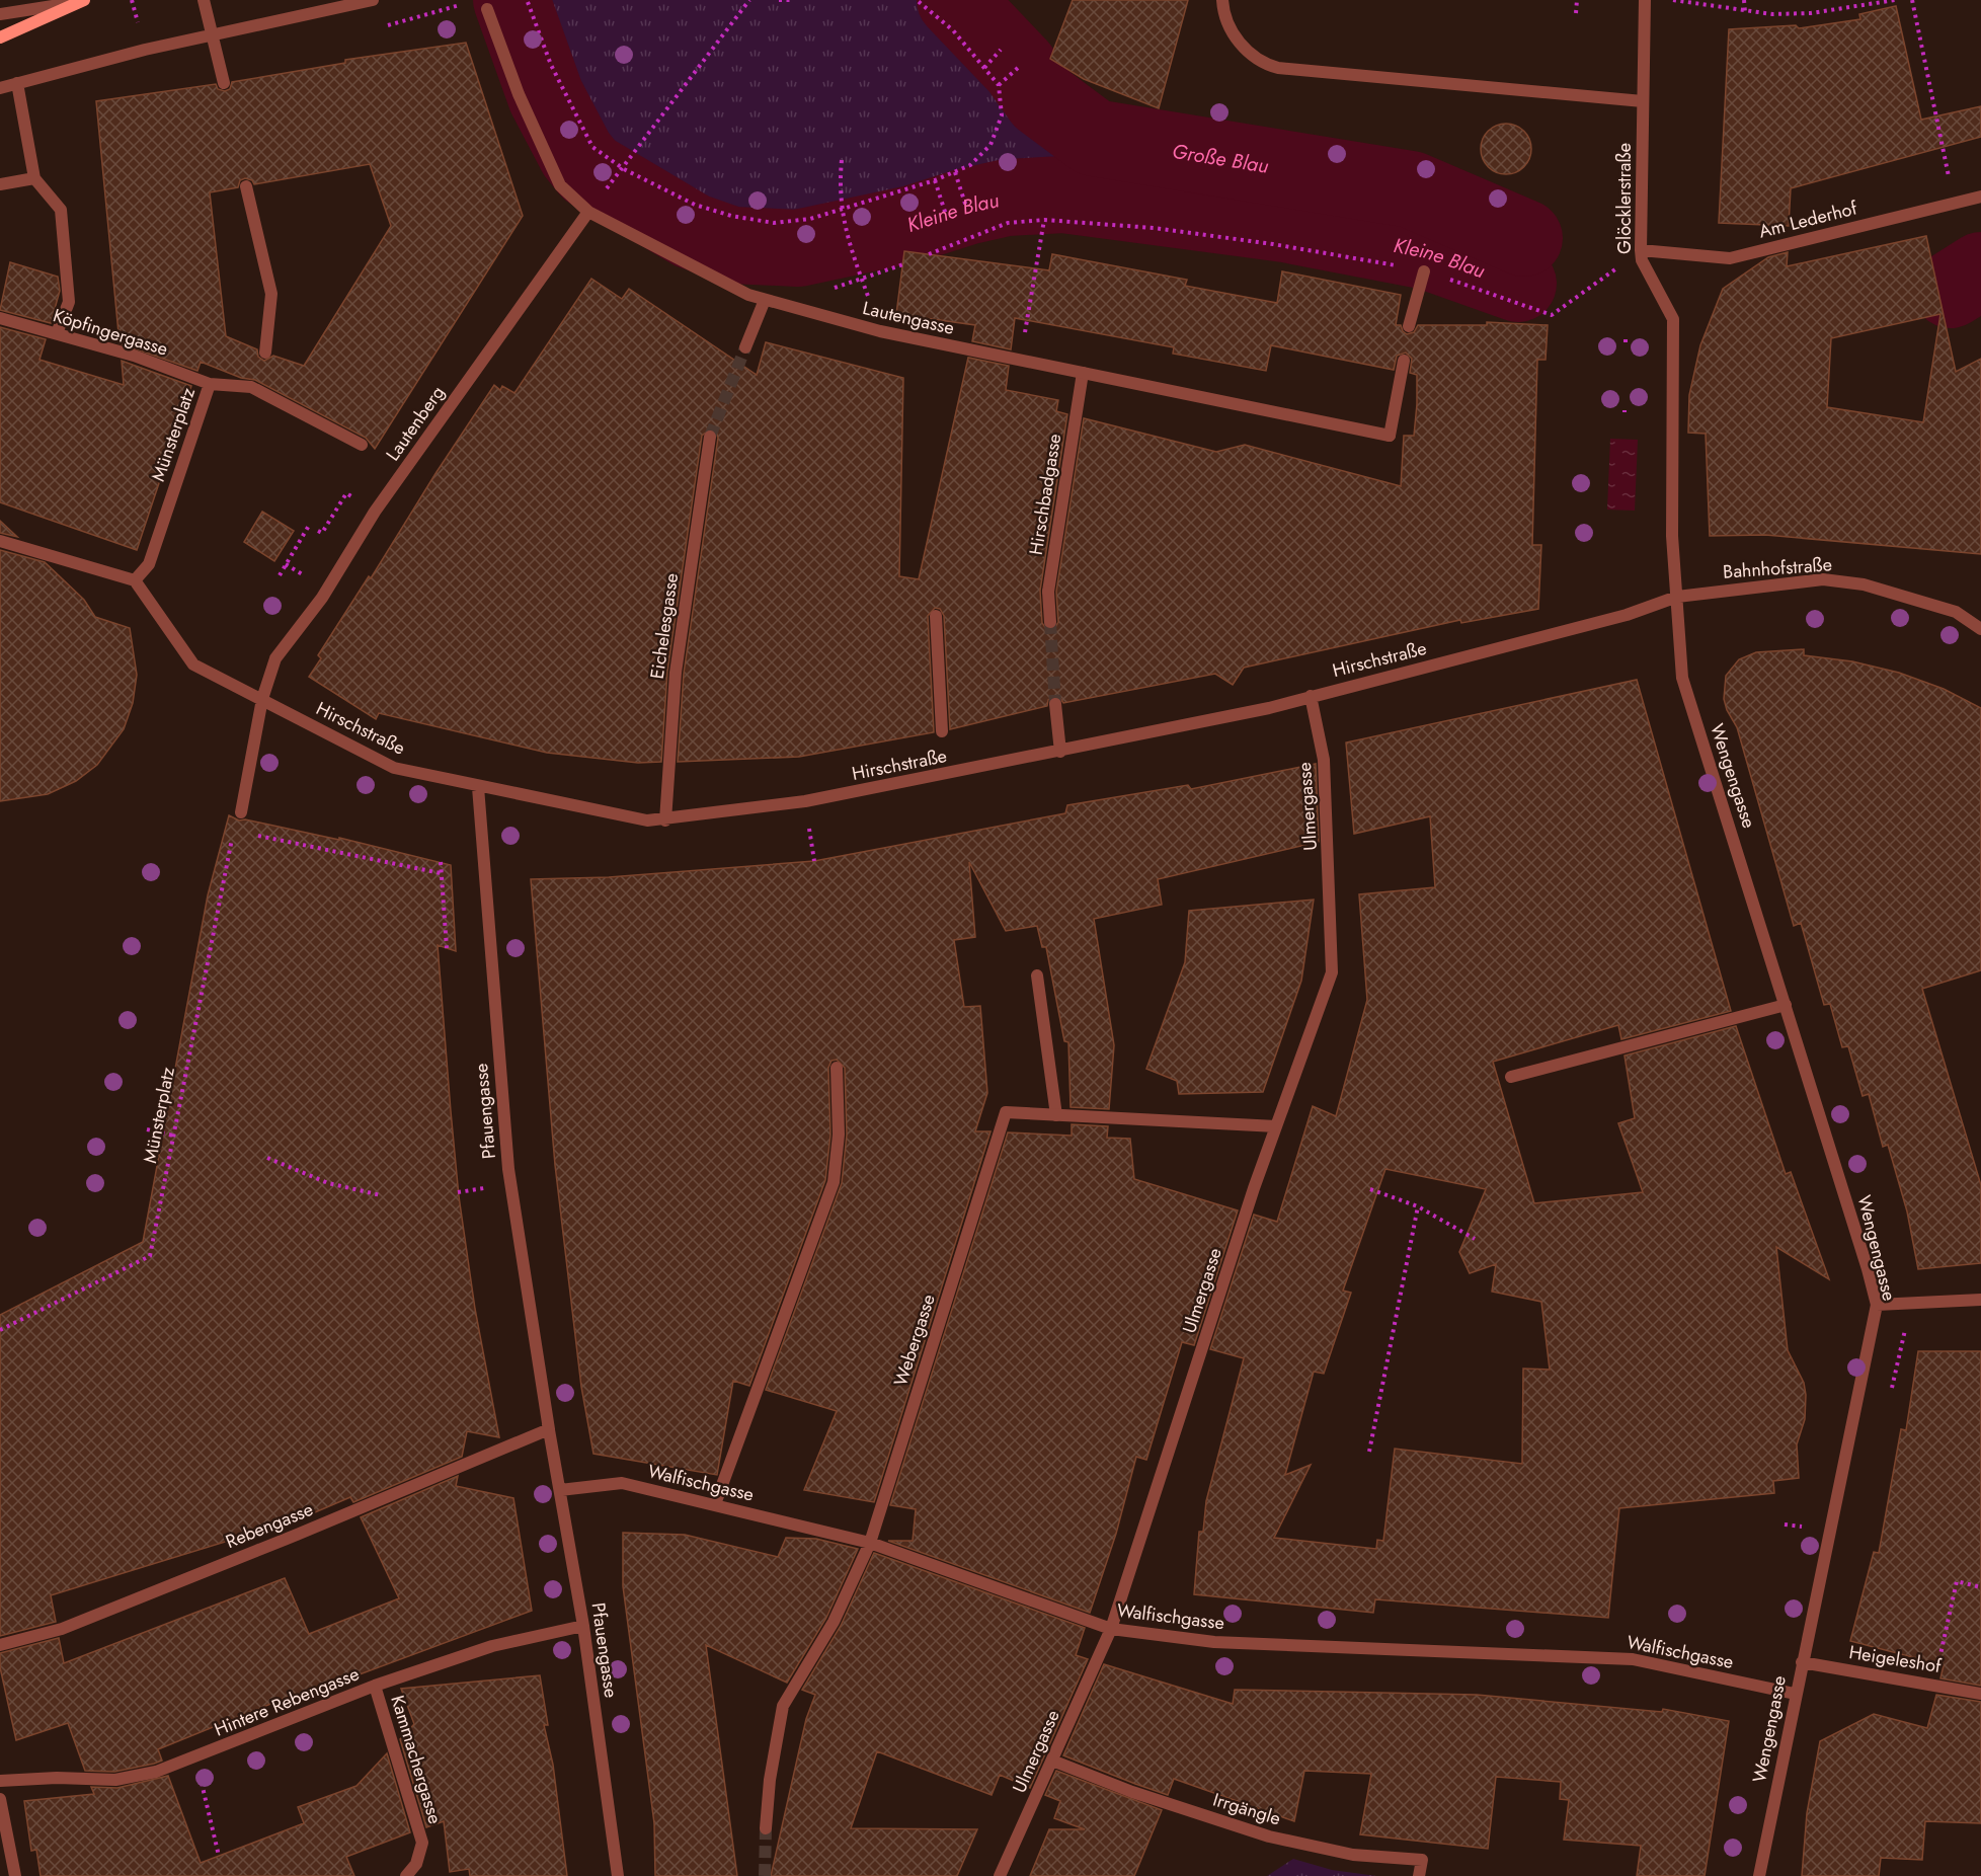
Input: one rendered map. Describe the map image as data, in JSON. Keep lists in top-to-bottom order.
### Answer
{
  "streets": {
    "street": [
      "Glöcklerstraße",
      "Am Lederhof",
      "Lautengasse",
      "Köpfingergasse",
      "Lautenberg",
      "Münsterplatz",
      "Hirschbadgasse",
      "Bahnhofstraße",
      "Eichelesgasse",
      "Hirschstraße",
      "Wengengasse",
      "Ulmergasse",
      "Pfauengasse",
      "Webergasse",
      "Walfischgasse",
      "Rebengasse",
      "Heigeleshof",
      "Hintere Rebengasse",
      "Kammachergasse",
      "Irrgängle"
    ]
  },
  "crossings": [
    ["Glöcklerstraße", "Am Lederhof"],
    ["Glöcklerstraße", "Bahnhofstraße"],
    ["Glöcklerstraße", "Wengengasse"],
    ["Lautengasse", "Lautenberg"],
    ["Lautengasse", "Hirschbadgasse"],
    ["Köpfingergasse", "Münsterplatz"],
    ["Lautenberg", "Hirschstraße"],
    ["Münsterplatz", "Hirschstraße"],
    ["Bahnhofstraße", "Hirschstraße"],
    ["Bahnhofstraße", "Wengengasse"],
    ["Eichelesgasse", "Hirschstraße"],
    ["Hirschstraße", "Ulmergasse"],
    ["Hirschstraße", "Pfauengasse"],
    ["Wengengasse", "Walfischgasse"],
    ["Wengengasse", "Heigeleshof"],
    ["Ulmergasse", "Webergasse"],
    ["Ulmergasse", "Walfischgasse"],
    ["Ulmergasse", "Irrgängle"],
    ["Pfauengasse", "Walfischgasse"],
    ["Pfauengasse", "Rebengasse"],
    ["Pfauengasse", "Hintere Rebengasse"],
    ["Webergasse", "Walfischgasse"],
    ["Hintere Rebengasse", "Kammachergasse"]
  ],
  "water": ["Große Blau", "Kleine Blau"]
}
